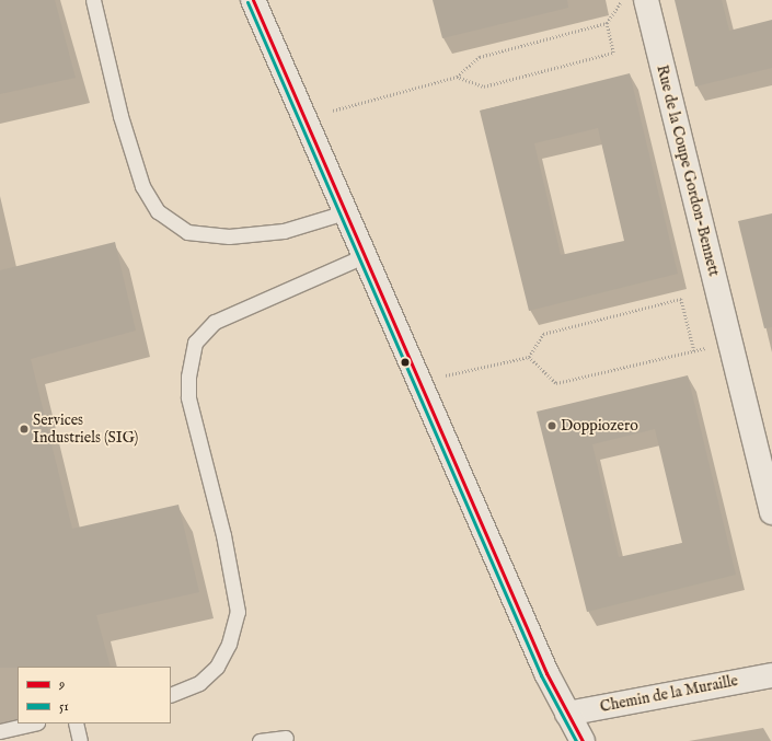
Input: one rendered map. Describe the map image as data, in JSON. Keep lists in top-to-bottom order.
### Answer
{
  "streets": {
    "street": ["Rue de la Coupe Gordon-Bennett", "Chemin de la Muraille"]
  },
  "places": ["Doppiozero", "Services Industriels (SIG)"],
  "lines": ["transit line 9", "transit line 51"],
  "legend": ["9", "51"]
}
